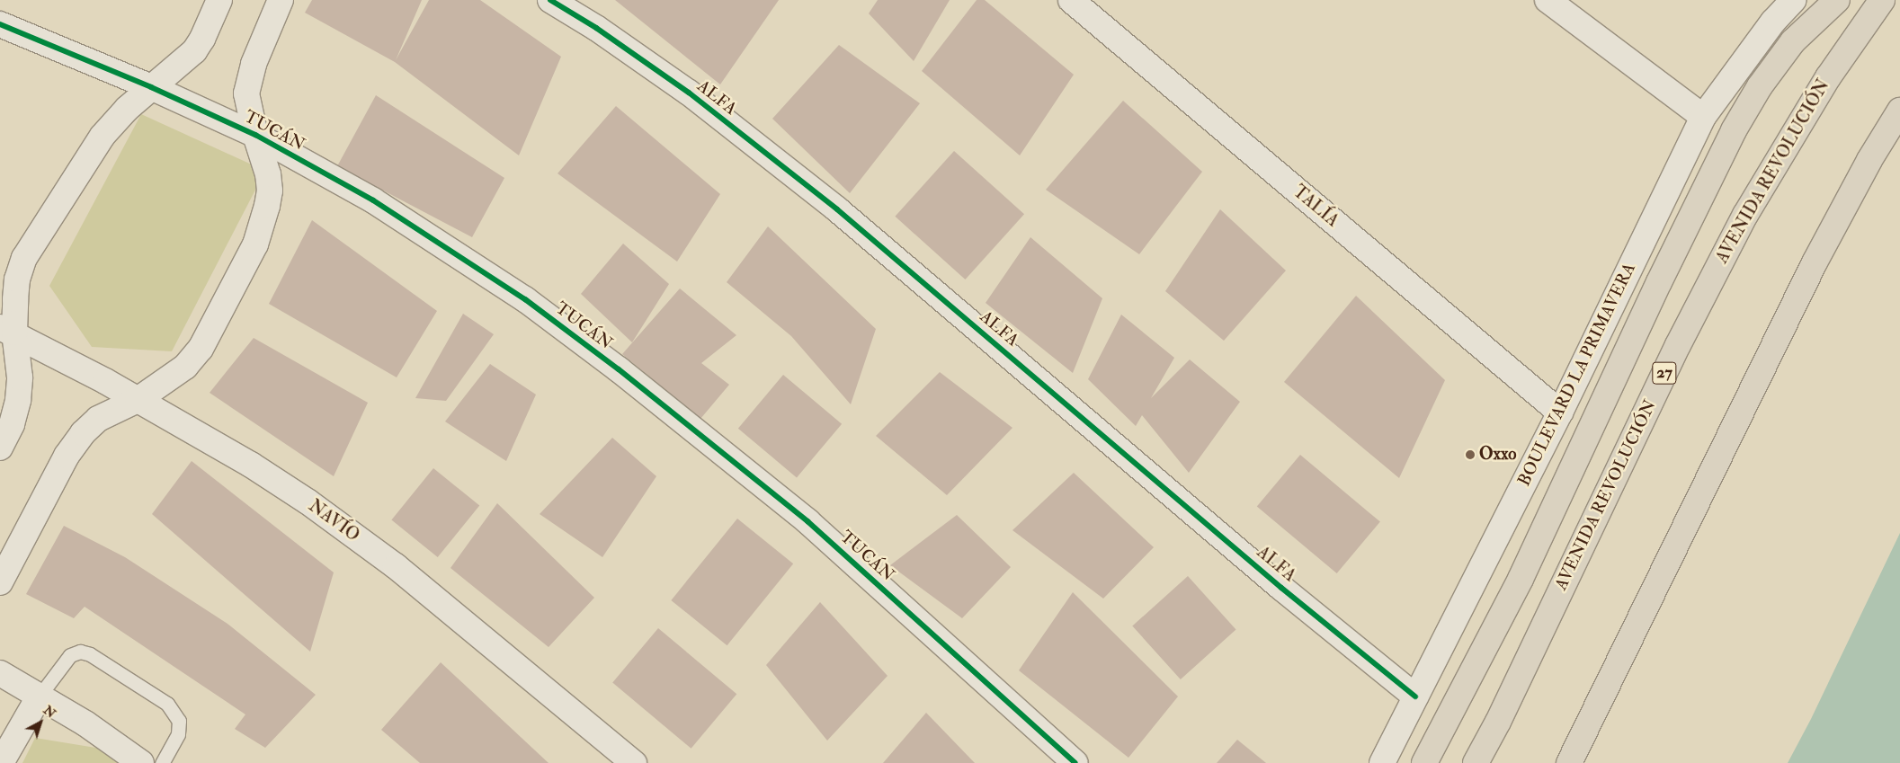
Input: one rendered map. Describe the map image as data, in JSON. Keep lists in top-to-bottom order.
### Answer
{
  "streets": {
    "main road": ["AVENIDA REVOLUCIÓN", "27"],
    "street": [
      "ALFA",
      "TUCÁN",
      "TALÍA",
      "BOULEVARD LA PRIMAVERA",
      "NAVÍO"
    ]
  },
  "crossings": [
    ["ALFA", "BOULEVARD LA PRIMAVERA"],
    ["TALÍA", "BOULEVARD LA PRIMAVERA"]
  ],
  "places": ["Oxxo"],
  "north": "top right"
}
